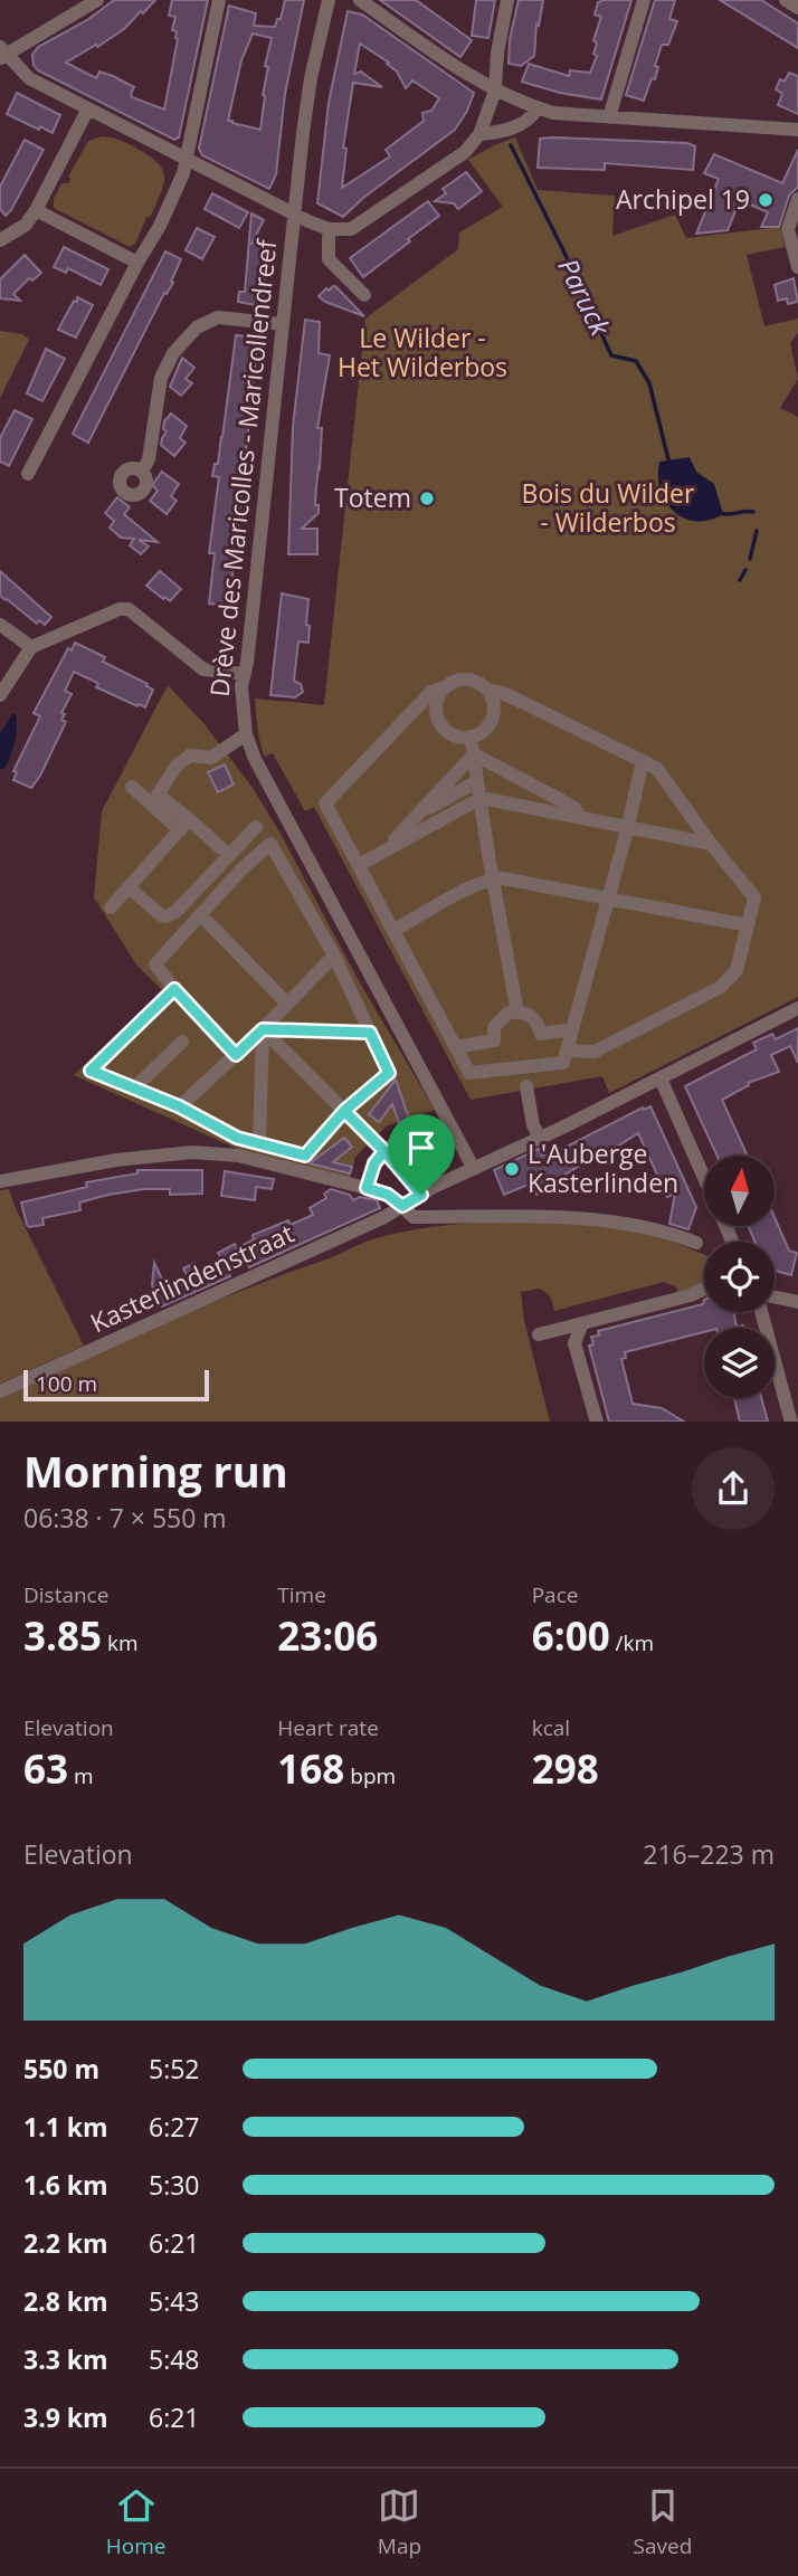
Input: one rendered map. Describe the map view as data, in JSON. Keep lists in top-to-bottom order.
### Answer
{
  "streets": {
    "street": ["Drève des Maricolles - Maricollendreef", "Kasterlindenstraat"]
  },
  "crossings": [
    ["Drève des Maricolles - Maricollendreef", "Kasterlindenstraat"]
  ],
  "water": ["Paruck"],
  "parks": ["Le Wilder - Het Wilderbos", "Bois du Wilder - Wilderbos"],
  "places": ["Archipel 19", "Totem", "L'Auberge Kasterlinden"],
  "scale_bar": "100 m",
  "north": "top",
  "page": {
    "scale": "100 m",
    "heading": ["Morning run", "06:38 · 7 × 550 m"],
    "stats": [
      ["Distance", "3.85 km"],
      ["Time", "23:06"],
      ["Pace", "6:00 /km"],
      ["Elevation", "63 m"],
      ["Heart rate", "168 bpm"],
      ["kcal", "298"]
    ],
    "chart": ["Elevation", "216–223 m"],
    "list": [
      {
        "name": "550 m",
        "note": "5:52"
      },
      {
        "name": "1.1 km",
        "note": "6:27"
      },
      {
        "name": "1.6 km",
        "note": "5:30"
      },
      {
        "name": "2.2 km",
        "note": "6:21"
      },
      {
        "name": "2.8 km",
        "note": "5:43"
      },
      {
        "name": "3.3 km",
        "note": "5:48"
      },
      {
        "name": "3.9 km",
        "note": "6:21"
      }
    ],
    "tabs": ["Home", "Map", "Saved"]
  }
}
